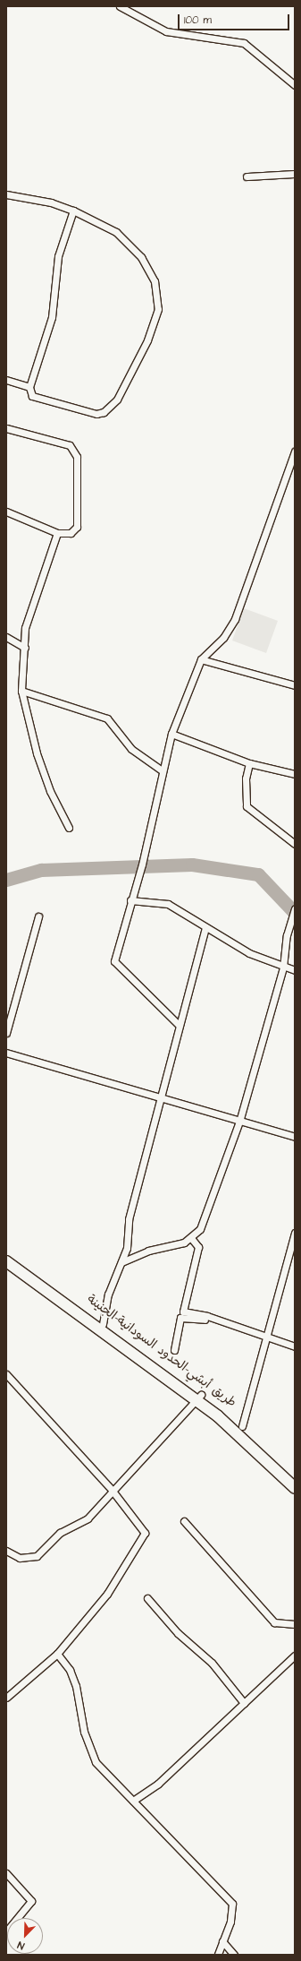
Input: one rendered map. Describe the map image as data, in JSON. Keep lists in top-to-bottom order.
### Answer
{
  "streets": {
    "highway": ["طريق أبشي-الحدود السودانية-الجنينة"]
  },
  "scale_bar": "100 m",
  "north": "bottom left"
}
